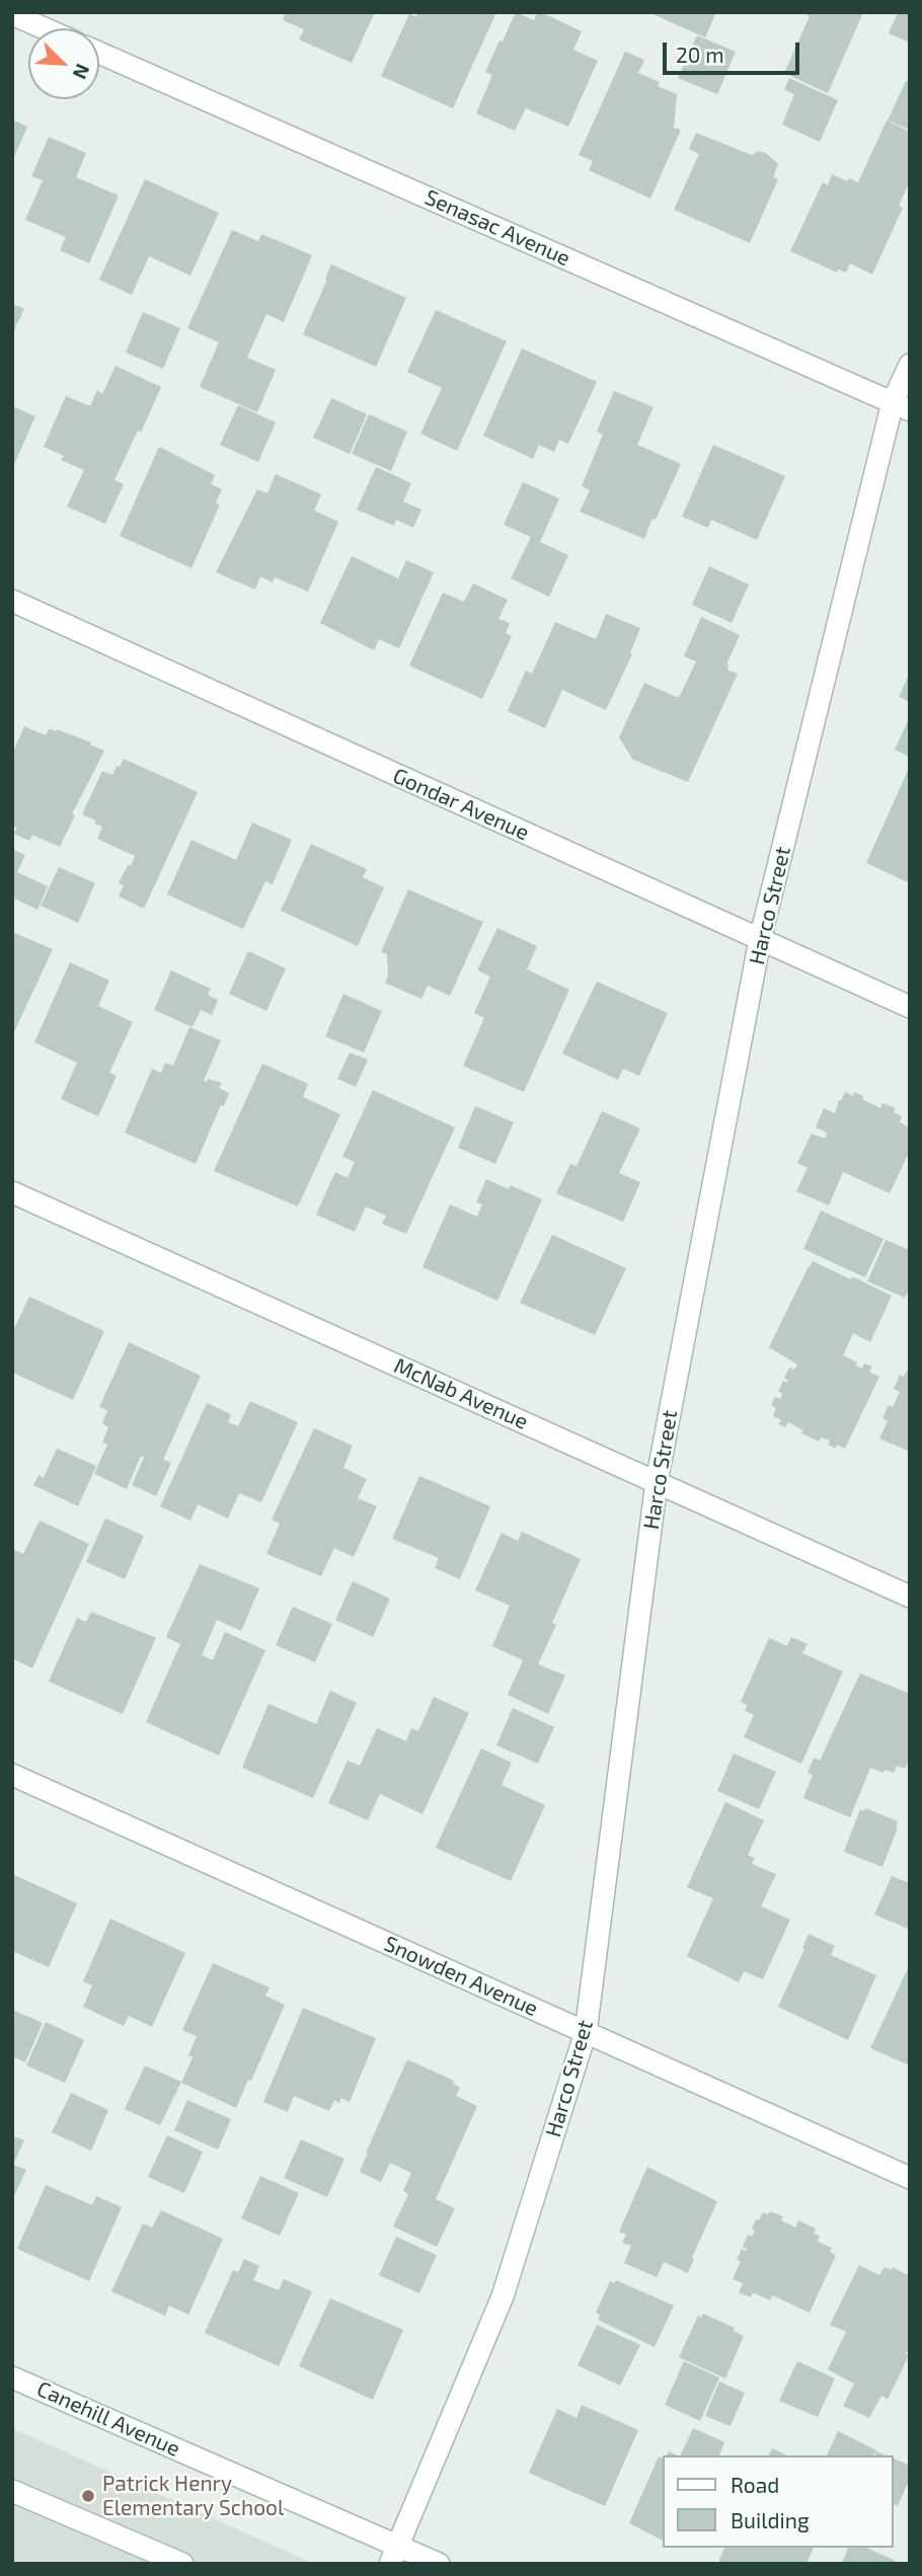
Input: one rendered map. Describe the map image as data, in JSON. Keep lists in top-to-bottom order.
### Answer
{
  "streets": {
    "street": [
      "Senasac Avenue",
      "Gondar Avenue",
      "Harco Street",
      "McNab Avenue",
      "Snowden Avenue",
      "Canehill Avenue"
    ]
  },
  "crossings": [
    ["Senasac Avenue", "Harco Street"],
    ["Gondar Avenue", "Harco Street"],
    ["Harco Street", "McNab Avenue"],
    ["Harco Street", "Snowden Avenue"],
    ["Harco Street", "Canehill Avenue"]
  ],
  "places": ["Patrick Henry Elementary School"],
  "legend": ["Road", "Building"],
  "scale_bar": "20 m",
  "north": "bottom right"
}
